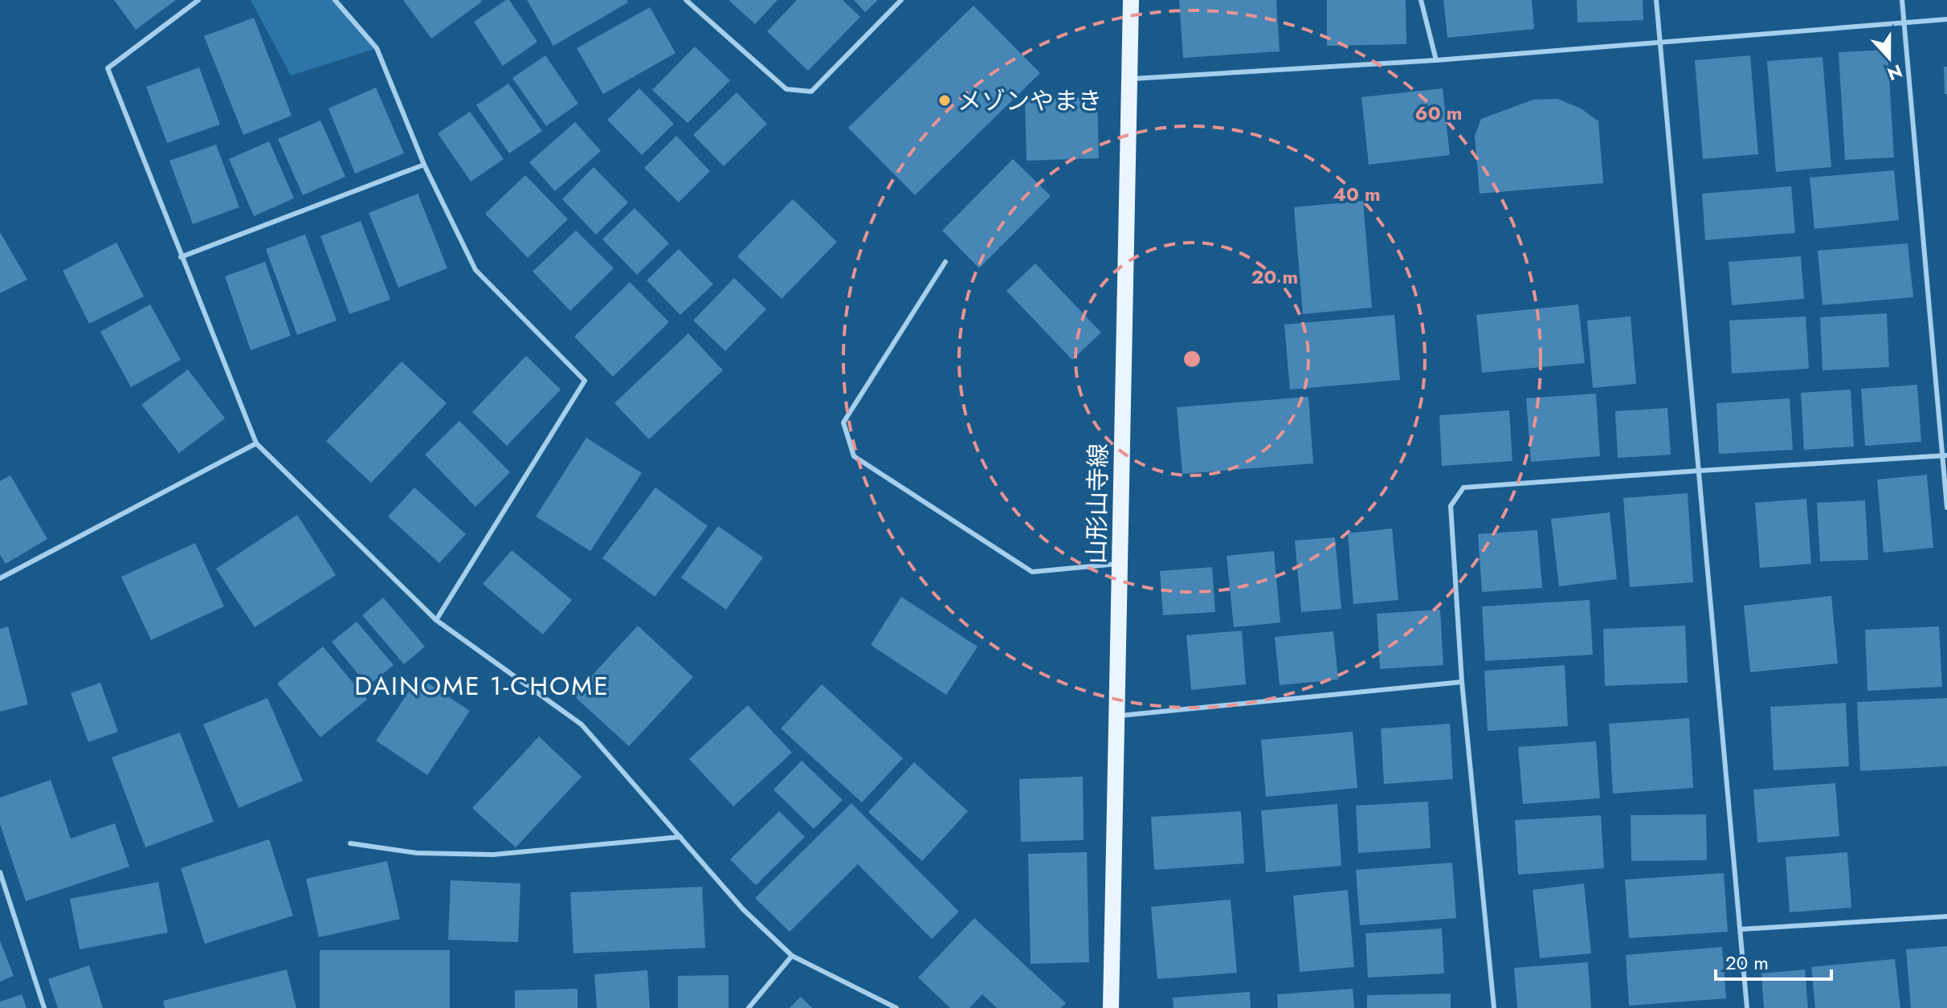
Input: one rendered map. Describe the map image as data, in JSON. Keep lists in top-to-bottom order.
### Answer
{
  "streets": {
    "main road": ["山形山寺線"]
  },
  "districts": ["DAINOME 1-CHOME"],
  "places": ["メゾンやまき"],
  "scale_bar": "20 m",
  "north": "bottom",
  "rings": ["60 m", "40 m", "20 m"]
}
